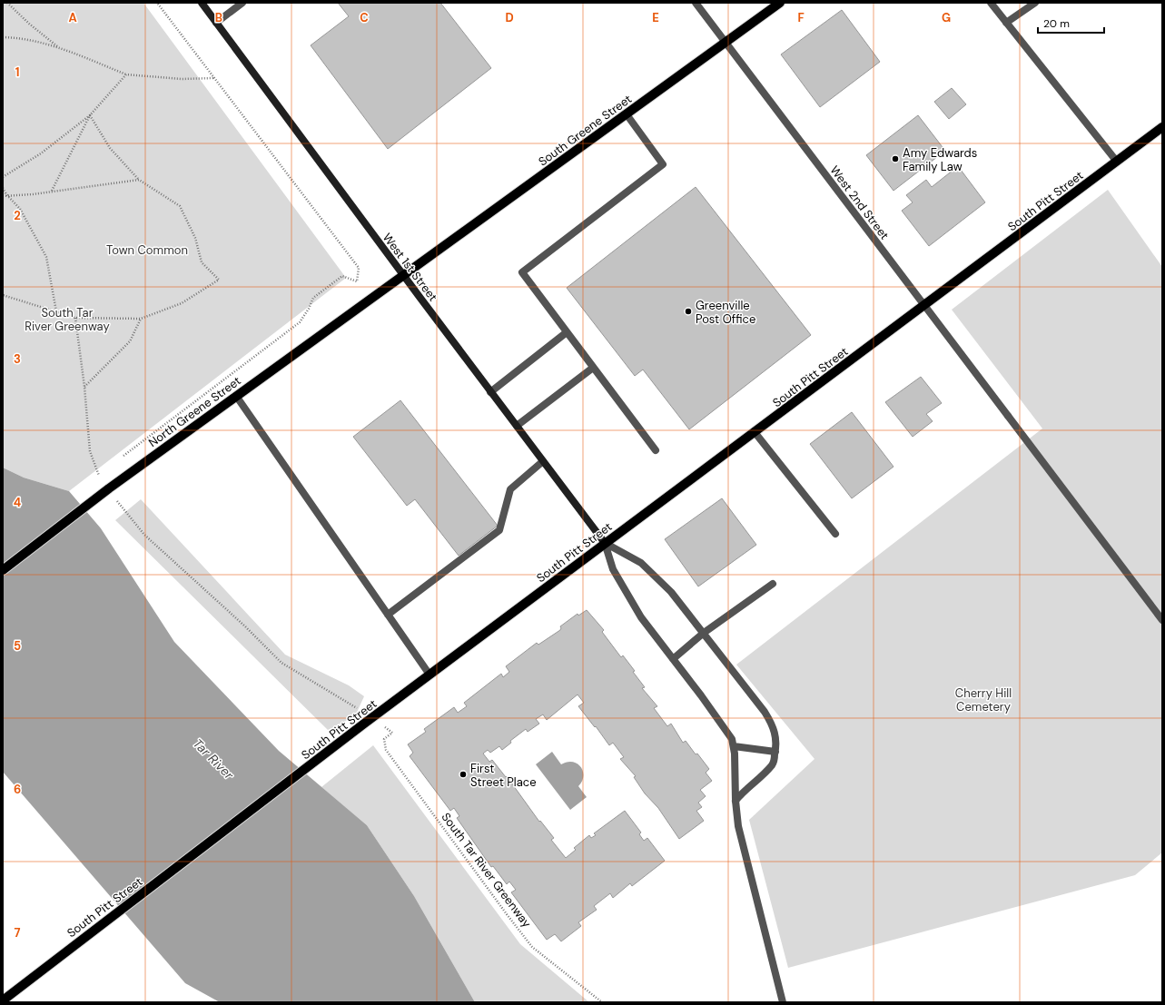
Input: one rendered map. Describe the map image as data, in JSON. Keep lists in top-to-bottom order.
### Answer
{
  "streets": {
    "main road": ["South Greene Street", "South Pitt Street", "North Greene Street"],
    "street": ["West 2nd Street", "West 1st Street"],
    "path": ["South Tar River Greenway"]
  },
  "crossings": [
    ["South Greene Street", "West 2nd Street"],
    ["South Greene Street", "West 1st Street"],
    ["South Greene Street", "North Greene Street"],
    ["South Pitt Street", "West 2nd Street"],
    ["South Pitt Street", "West 1st Street"],
    ["West 1st Street", "North Greene Street"]
  ],
  "water": ["Tar River"],
  "parks": ["Town Common", "South Tar River Greenway", "Cherry Hill Cemetery"],
  "places": ["Amy Edwards Family Law", "Greenville Post Office", "First Street Place"],
  "scale_bar": "20 m",
  "grid": {
    "columns": [
      "A",
      "B",
      "C",
      "D",
      "E",
      "F",
      "G"
    ],
    "rows": [
      "1",
      "2",
      "3",
      "4",
      "5",
      "6",
      "7"
    ]
  }
}
